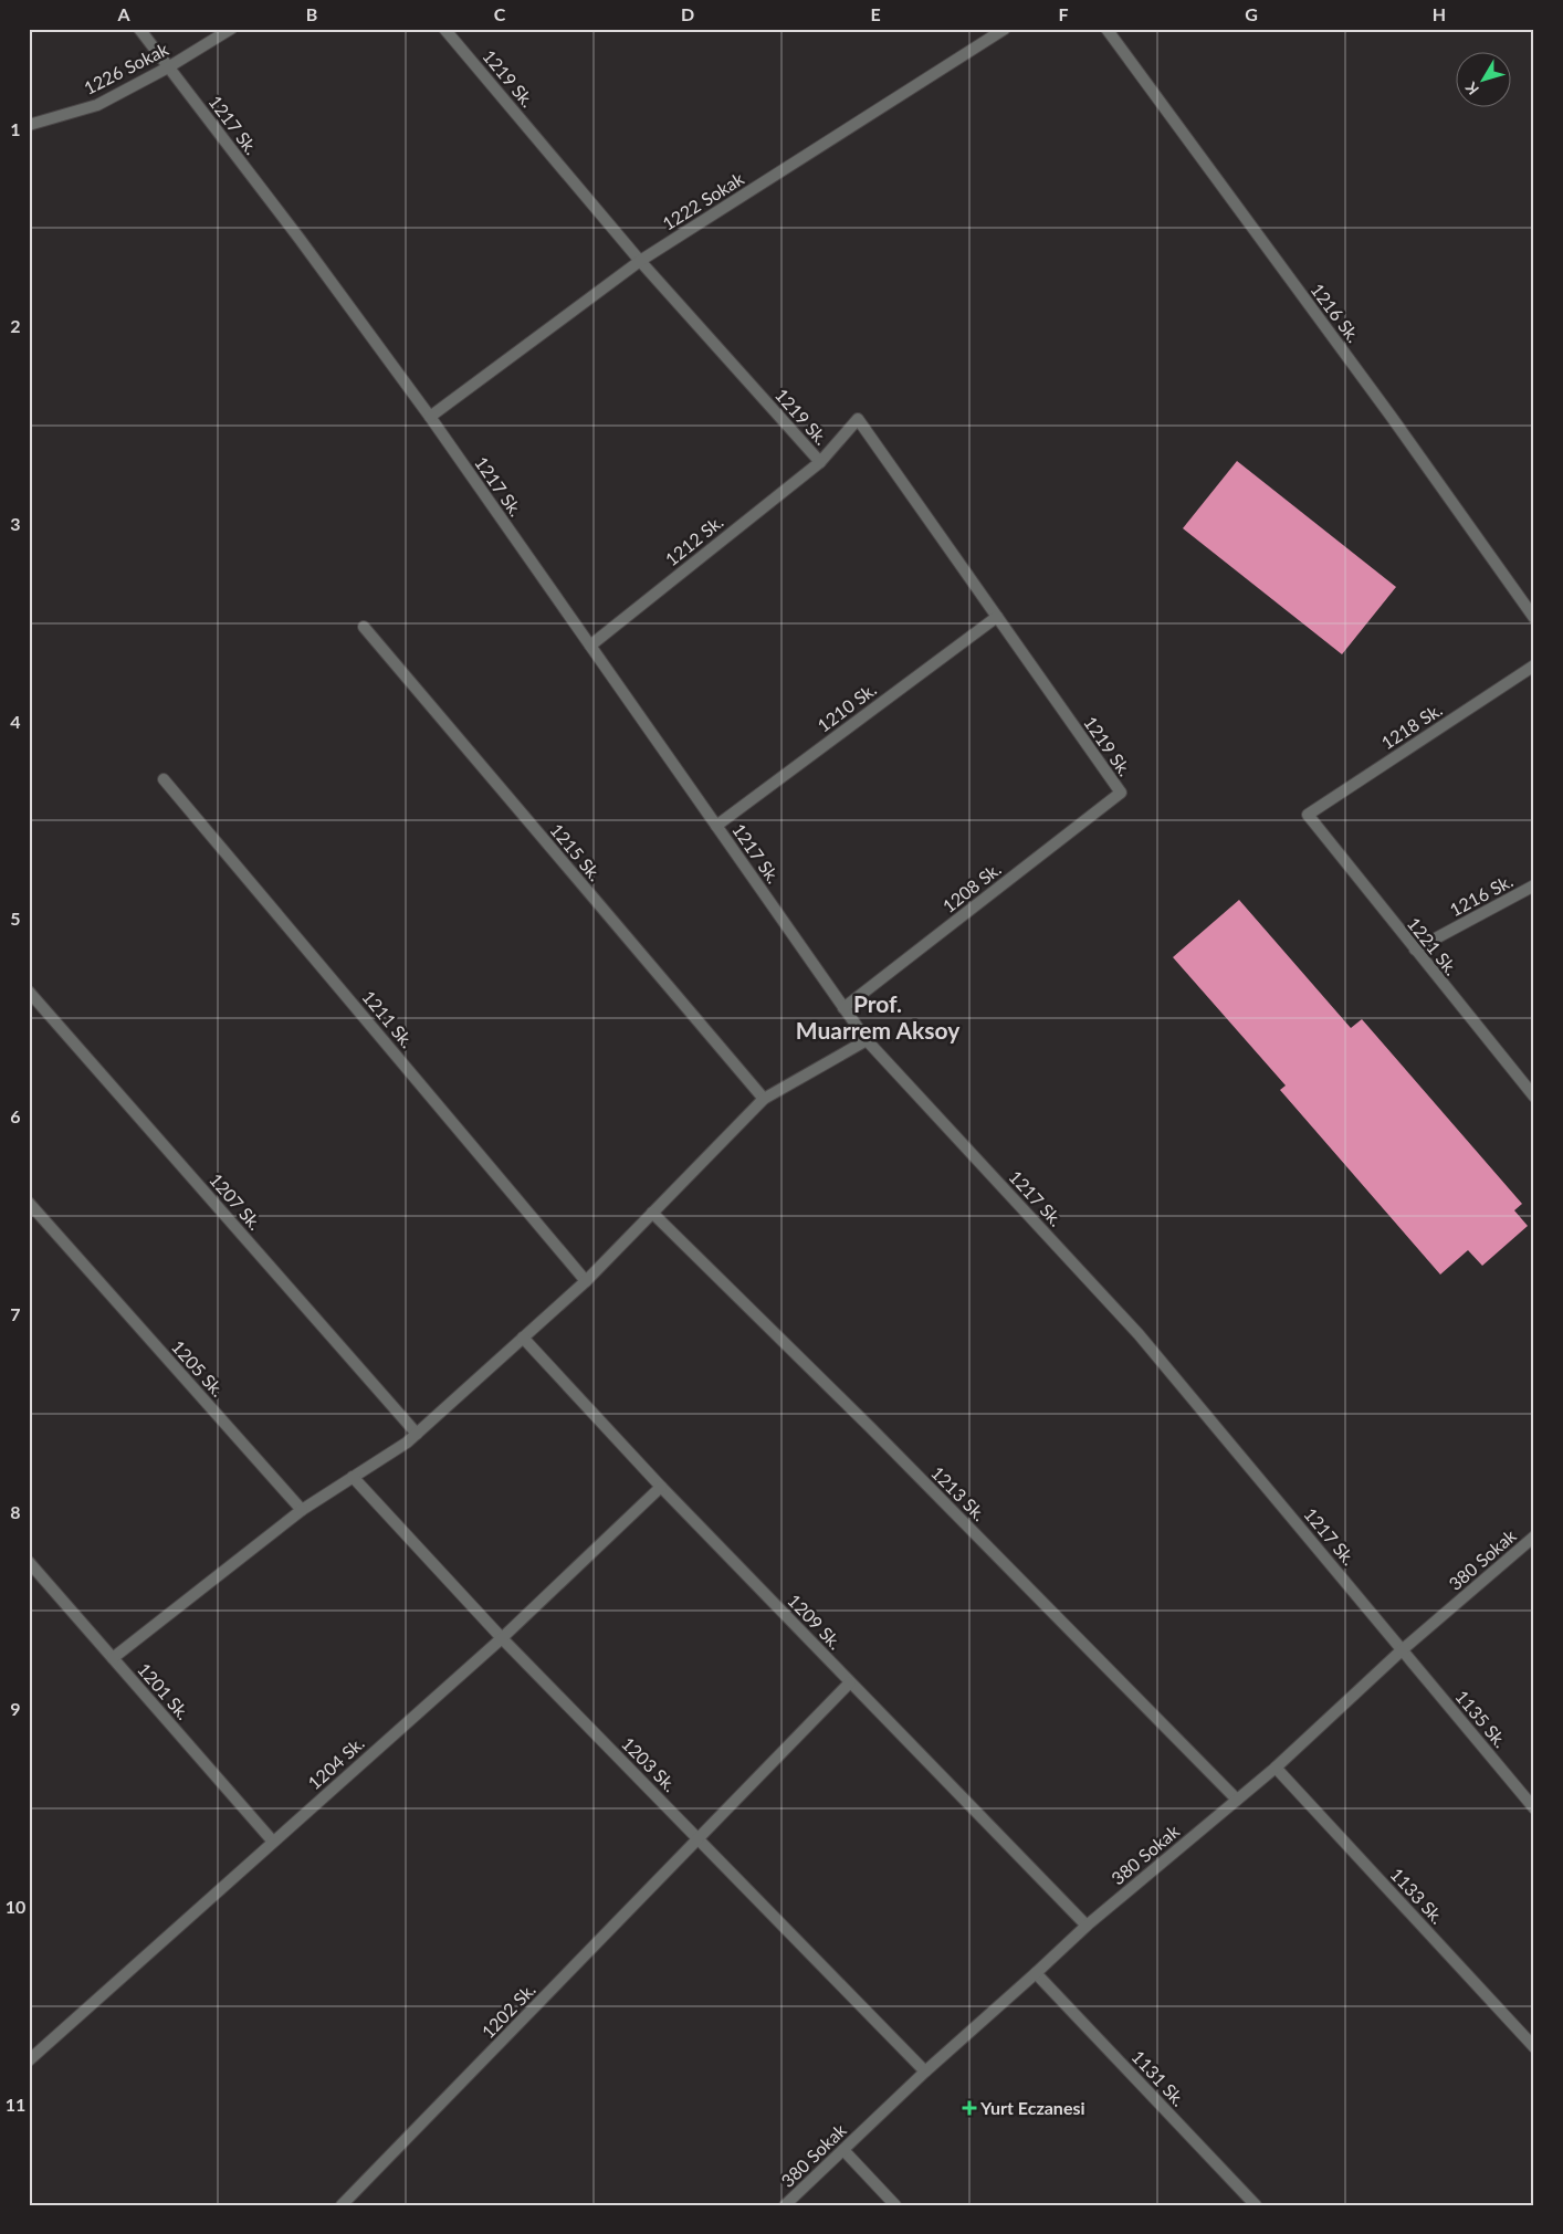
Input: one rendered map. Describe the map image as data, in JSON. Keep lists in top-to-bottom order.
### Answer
{
  "streets": {
    "street": [
      "1226 Sokak",
      "1219 Sk.",
      "1217 Sk.",
      "1222 Sokak",
      "1216 Sk.",
      "1212 Sk.",
      "1210 Sk.",
      "1218 Sk.",
      "1215 Sk.",
      "1208 Sk.",
      "1221 Sk.",
      "1211 Sk.",
      "1207 Sk.",
      "1205 Sk.",
      "1213 Sk.",
      "380 Sokak",
      "1209 Sk.",
      "1201 Sk.",
      "1135 Sk.",
      "1204 Sk.",
      "1203 Sk.",
      "1133 Sk.",
      "1202 Sk.",
      "1131 Sk."
    ]
  },
  "crossings": [
    ["1226 Sokak", "1217 Sk."],
    ["1219 Sk.", "1222 Sokak"],
    ["1219 Sk.", "1212 Sk."],
    ["1219 Sk.", "1210 Sk."],
    ["1219 Sk.", "1208 Sk."],
    ["1217 Sk.", "1222 Sokak"],
    ["1217 Sk.", "1212 Sk."],
    ["1217 Sk.", "1210 Sk."],
    ["1217 Sk.", "1208 Sk."],
    ["1217 Sk.", "380 Sokak"],
    ["1217 Sk.", "1135 Sk."],
    ["1216 Sk.", "1221 Sk."],
    ["1218 Sk.", "1221 Sk."],
    ["1213 Sk.", "380 Sokak"],
    ["380 Sokak", "1209 Sk."],
    ["380 Sokak", "1135 Sk."],
    ["380 Sokak", "1203 Sk."],
    ["380 Sokak", "1133 Sk."],
    ["380 Sokak", "1131 Sk."],
    ["1209 Sk.", "1204 Sk."],
    ["1209 Sk.", "1202 Sk."],
    ["1201 Sk.", "1204 Sk."],
    ["1204 Sk.", "1203 Sk."],
    ["1203 Sk.", "1202 Sk."]
  ],
  "districts": ["Prof. Muarrem Aksoy"],
  "places": {
    "health": ["Yurt Eczanesi"]
  },
  "north": "bottom left",
  "grid": {
    "columns": [
      "A",
      "B",
      "C",
      "D",
      "E",
      "F",
      "G",
      "H"
    ],
    "rows": [
      "1",
      "2",
      "3",
      "4",
      "5",
      "6",
      "7",
      "8",
      "9",
      "10",
      "11"
    ]
  }
}
